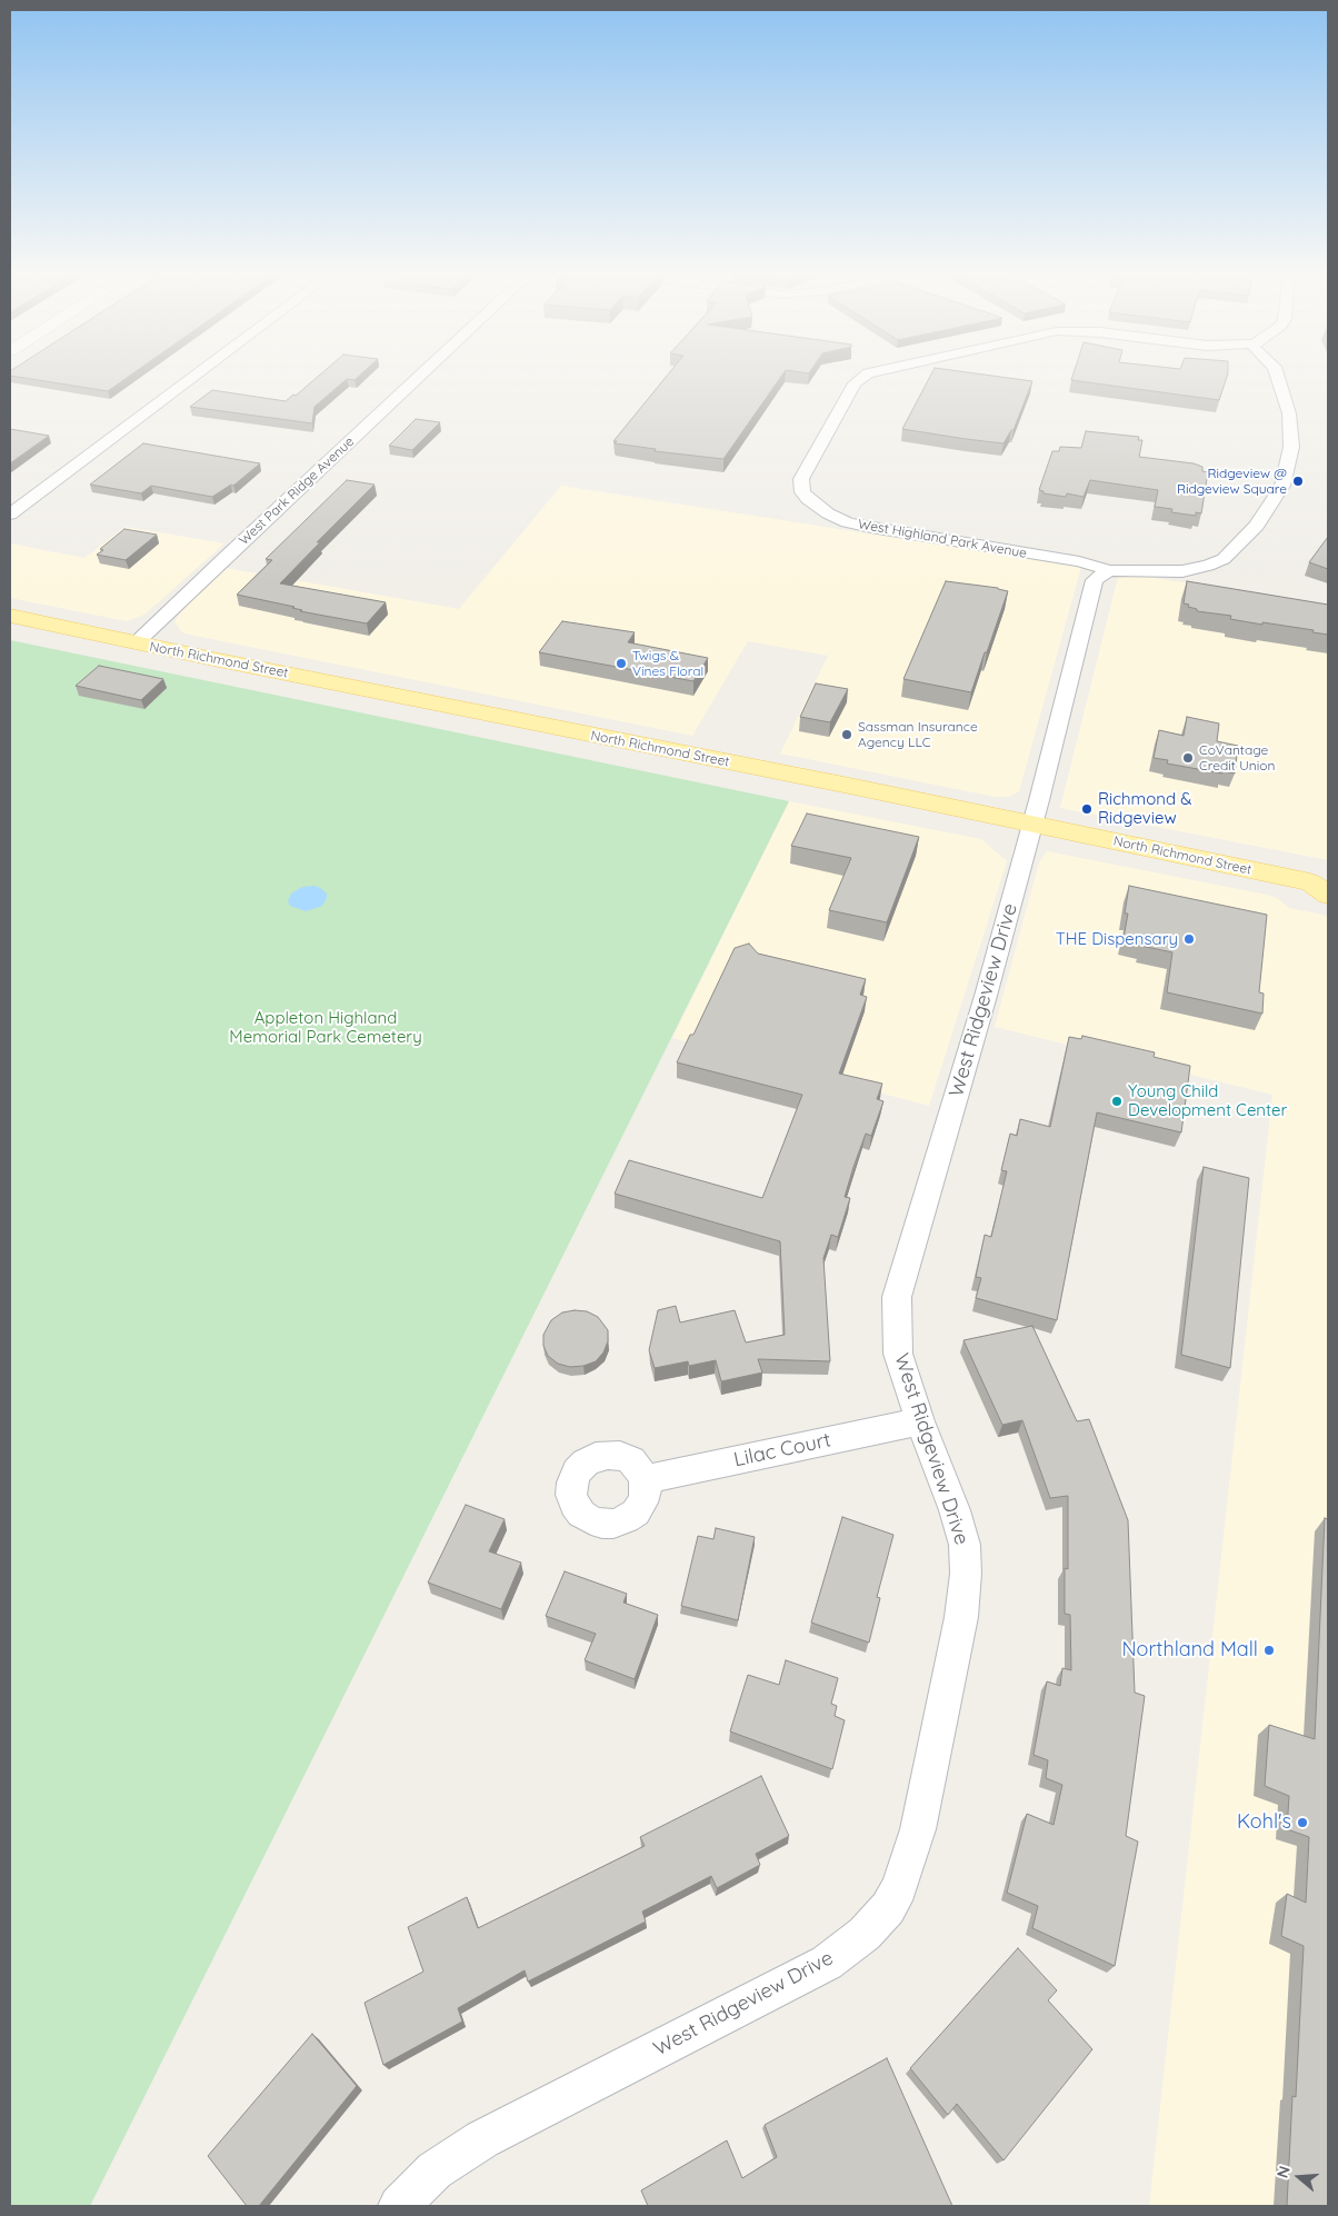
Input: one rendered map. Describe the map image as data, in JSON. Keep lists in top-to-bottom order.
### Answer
{
  "streets": {
    "main road": ["North Richmond Street"],
    "street": [
      "West Park Ridge Avenue",
      "West Highland Park Avenue",
      "West Ridgeview Drive",
      "Lilac Court"
    ]
  },
  "crossings": [
    ["West Park Ridge Avenue", "North Richmond Street"],
    ["West Highland Park Avenue", "West Ridgeview Drive"],
    ["North Richmond Street", "West Ridgeview Drive"],
    ["West Ridgeview Drive", "Lilac Court"]
  ],
  "parks": ["Appleton Highland Memorial Park Cemetery"],
  "places": [
    "Ridgeview @ Ridgeview Square",
    "Twigs & Vines Floral",
    "Sassman Insurance Agency LLC",
    "CoVantage Credit Union",
    "Richmond & Ridgeview",
    "THE Dispensary",
    "Young Child Development Center",
    "Northland Mall",
    "Kohl's"
  ],
  "north": "left"
}
